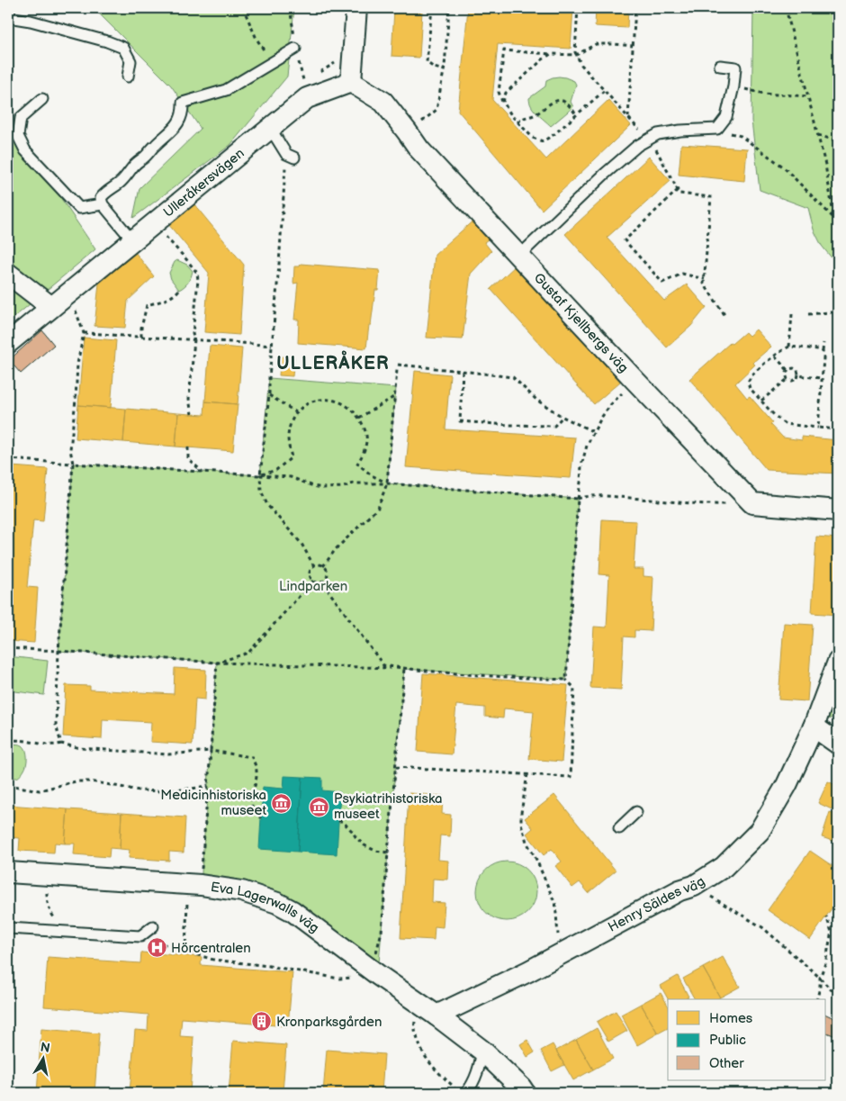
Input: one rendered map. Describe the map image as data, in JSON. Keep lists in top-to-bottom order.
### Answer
{
  "streets": {
    "street": [
      "Ulleråkersvägen",
      "Gustaf Kjellbergs väg",
      "Henry Säldes väg",
      "Eva Lagerwalls väg"
    ]
  },
  "crossings": [
    ["Ulleråkersvägen", "Gustaf Kjellbergs väg"],
    ["Henry Säldes väg", "Eva Lagerwalls väg"]
  ],
  "districts": ["ULLERÅKER"],
  "parks": ["Lindparken"],
  "places": {
    "museum": ["Medicinhistoriska museet", "Psykiatrihistoriska museet"],
    "hospital": ["Hörcentralen"],
    "building": ["Kronparksgården"]
  },
  "legend": ["Homes", "Public", "Other"],
  "north": "top"
}
